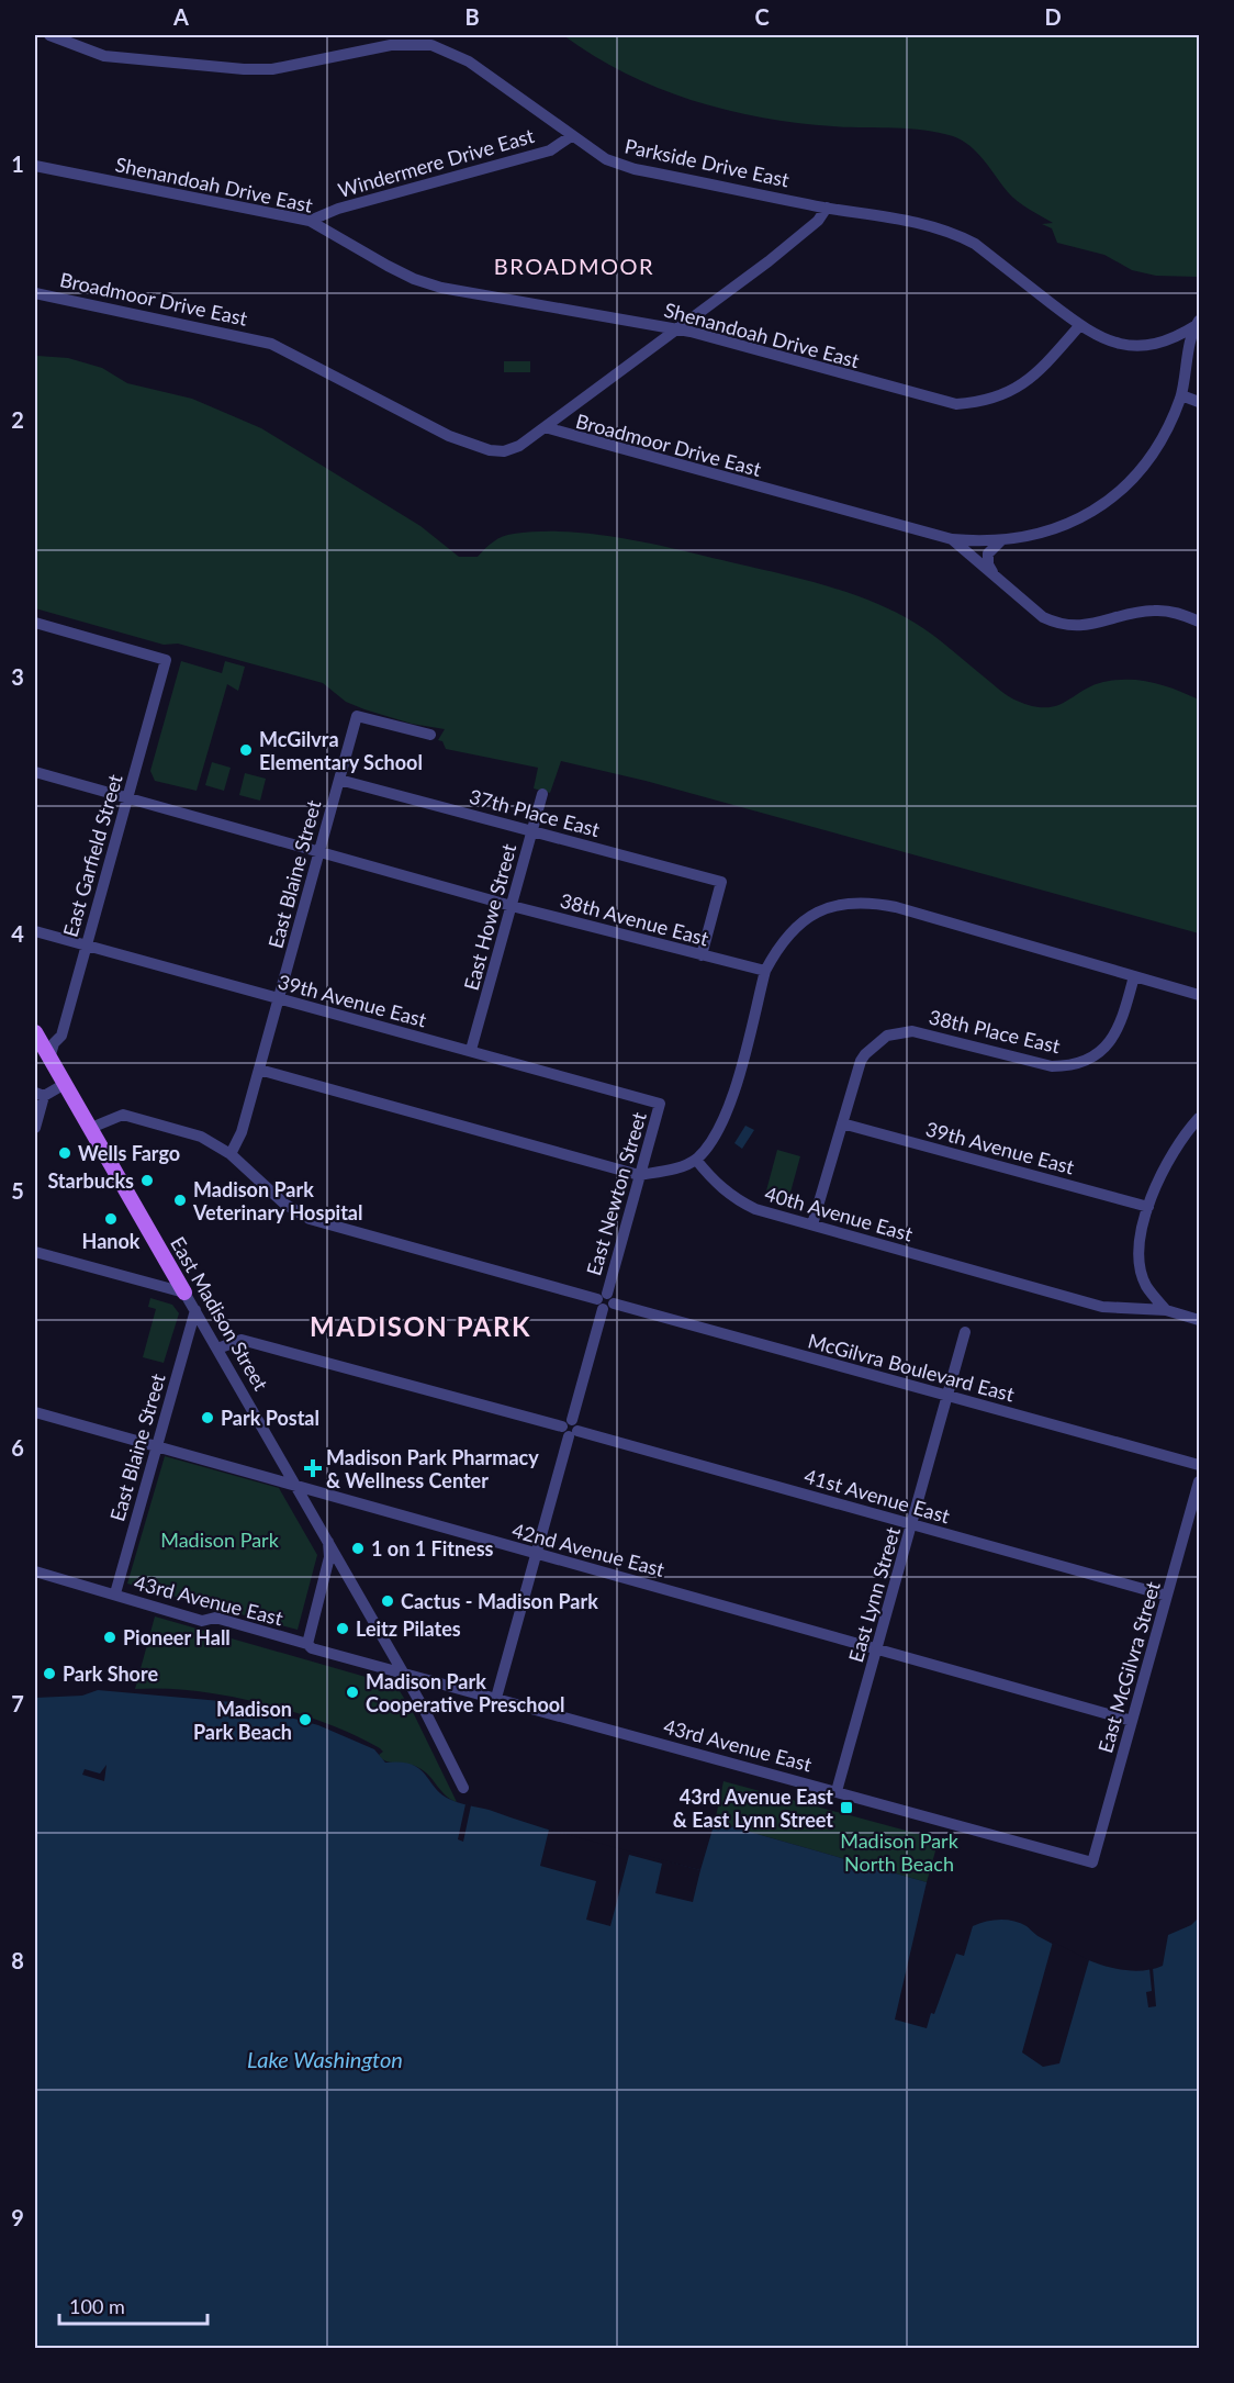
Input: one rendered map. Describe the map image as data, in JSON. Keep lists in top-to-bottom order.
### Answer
{
  "streets": {
    "main road": ["East Madison Street"],
    "street": [
      "Windermere Drive East",
      "Parkside Drive East",
      "Shenandoah Drive East",
      "Broadmoor Drive East",
      "37th Place East",
      "East Garfield Street",
      "East Blaine Street",
      "East Howe Street",
      "38th Avenue East",
      "39th Avenue East",
      "38th Place East",
      "East Newton Street",
      "40th Avenue East",
      "McGilvra Boulevard East",
      "41st Avenue East",
      "42nd Avenue East",
      "East Lynn Street",
      "43rd Avenue East",
      "East McGilvra Street"
    ]
  },
  "crossings": [
    ["Windermere Drive East", "Parkside Drive East"],
    ["Windermere Drive East", "Shenandoah Drive East"],
    ["Parkside Drive East", "Shenandoah Drive East"],
    ["Parkside Drive East", "Broadmoor Drive East"],
    ["37th Place East", "East Blaine Street"],
    ["37th Place East", "East Howe Street"],
    ["37th Place East", "38th Avenue East"],
    ["East Garfield Street", "38th Avenue East"],
    ["East Garfield Street", "39th Avenue East"],
    ["East Garfield Street", "East Madison Street"],
    ["East Blaine Street", "38th Avenue East"],
    ["East Blaine Street", "39th Avenue East"],
    ["East Blaine Street", "East Madison Street"],
    ["East Blaine Street", "McGilvra Boulevard East"],
    ["East Blaine Street", "42nd Avenue East"],
    ["East Blaine Street", "43rd Avenue East"],
    ["East Howe Street", "38th Avenue East"],
    ["East Howe Street", "39th Avenue East"],
    ["39th Avenue East", "38th Place East"],
    ["39th Avenue East", "East Newton Street"],
    ["East Newton Street", "McGilvra Boulevard East"],
    ["East Newton Street", "41st Avenue East"],
    ["East Newton Street", "42nd Avenue East"],
    ["East Newton Street", "43rd Avenue East"],
    ["East Madison Street", "McGilvra Boulevard East"],
    ["East Madison Street", "41st Avenue East"],
    ["East Madison Street", "42nd Avenue East"],
    ["East Madison Street", "43rd Avenue East"],
    ["McGilvra Boulevard East", "East Lynn Street"],
    ["41st Avenue East", "East Lynn Street"],
    ["41st Avenue East", "East McGilvra Street"],
    ["42nd Avenue East", "East Lynn Street"],
    ["42nd Avenue East", "East McGilvra Street"],
    ["East Lynn Street", "43rd Avenue East"],
    ["43rd Avenue East", "East McGilvra Street"]
  ],
  "districts": ["BROADMOOR", "MADISON PARK"],
  "water": ["Lake Washington"],
  "parks": ["Madison Park", "Madison Park North Beach"],
  "places": {
    "other": [
      "McGilvra Elementary School",
      "Wells Fargo",
      "Starbucks",
      "Madison Park Veterinary Hospital",
      "Hanok",
      "Park Postal",
      "1 on 1 Fitness",
      "Cactus - Madison Park",
      "Leitz Pilates",
      "Pioneer Hall",
      "Park Shore",
      "Madison Park Cooperative Preschool",
      "Madison Park Beach"
    ],
    "health": ["Madison Park Pharmacy & Wellness Center"],
    "transit": ["43rd Avenue East & East Lynn Street"]
  },
  "scale_bar": "100 m",
  "grid": {
    "columns": [
      "A",
      "B",
      "C",
      "D"
    ],
    "rows": [
      "1",
      "2",
      "3",
      "4",
      "5",
      "6",
      "7",
      "8",
      "9"
    ]
  }
}
